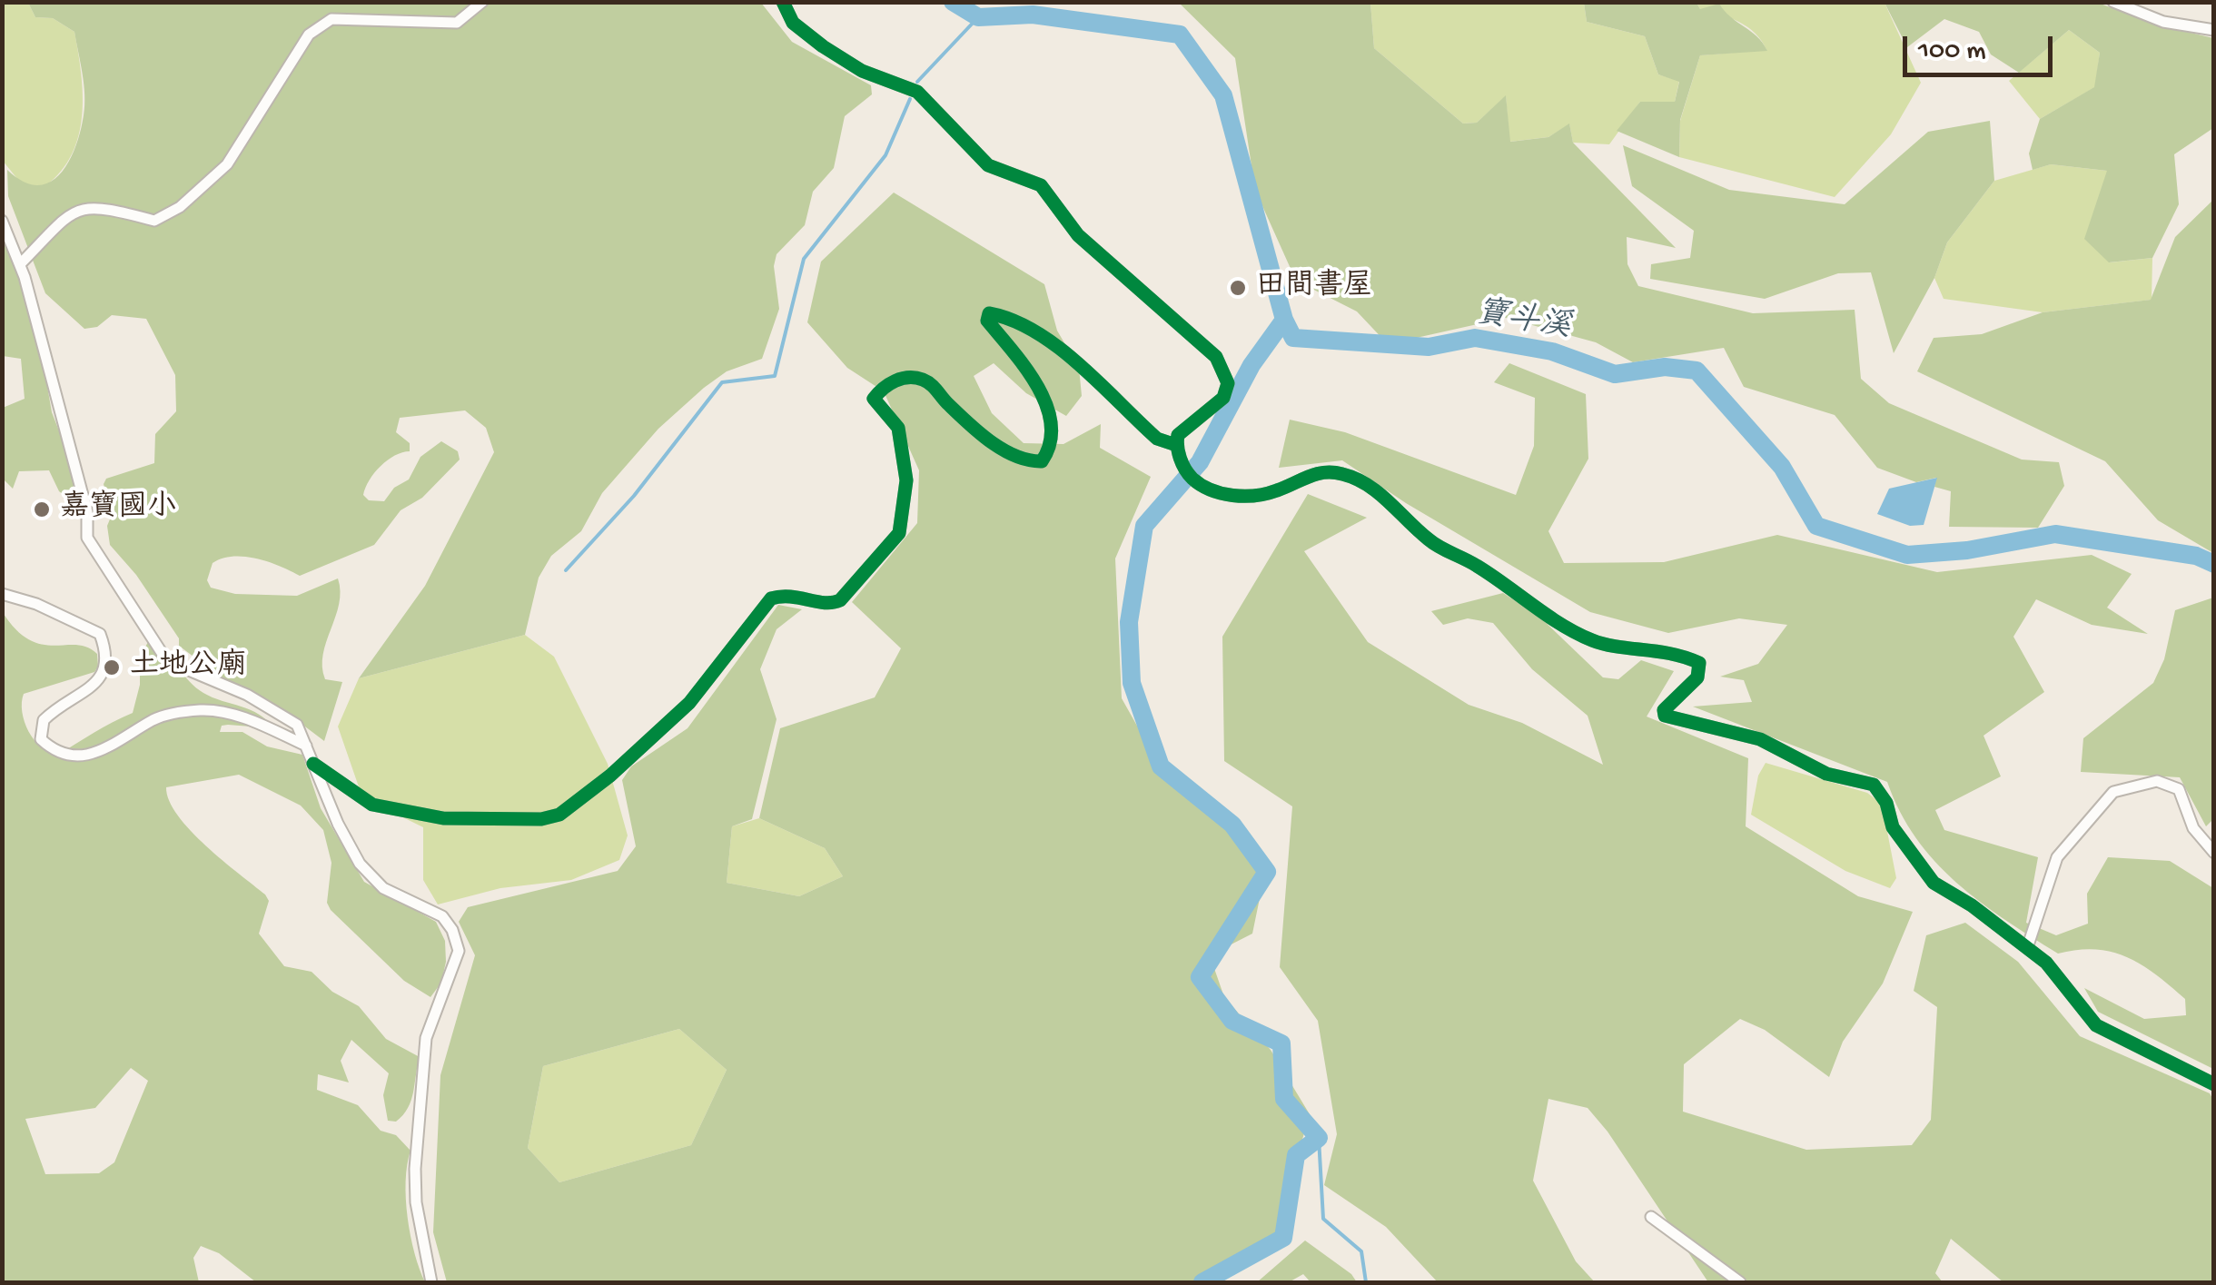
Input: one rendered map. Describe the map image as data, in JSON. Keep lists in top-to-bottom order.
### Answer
{
  "water": ["寶斗溪"],
  "places": ["田間書屋", "嘉寶國小", "土地公廟"],
  "scale_bar": "100 m"
}
